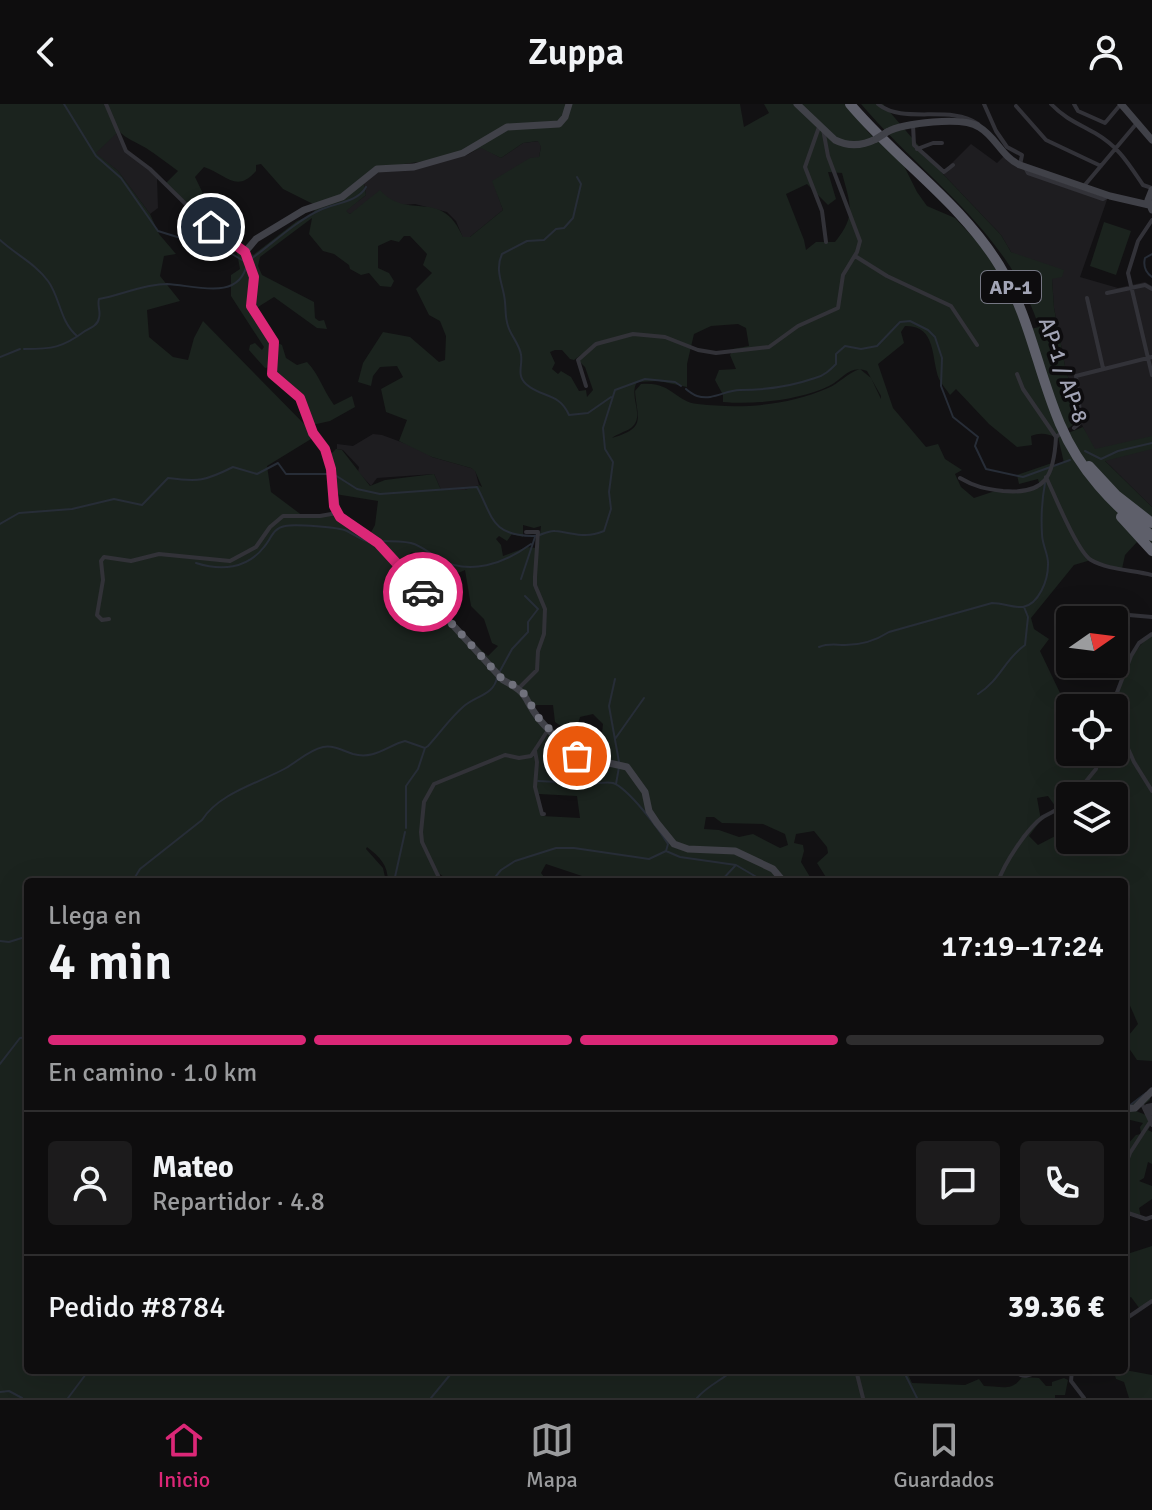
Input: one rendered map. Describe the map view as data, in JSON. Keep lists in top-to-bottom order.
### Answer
{
  "streets": {
    "highway": ["AP-1", "AP-1 / AP-8"]
  },
  "north": "right",
  "page": {
    "header": "Zuppa",
    "heading": ["4 min", "Llega en", "17:19–17:24"],
    "panel": [
      "Mateo",
      "Repartidor · 4.8",
      "Pedido #8784",
      "39.36 €"
    ],
    "bar": "En camino · 1.0 km",
    "tabs": ["Inicio", "Mapa", "Guardados"]
  }
}
